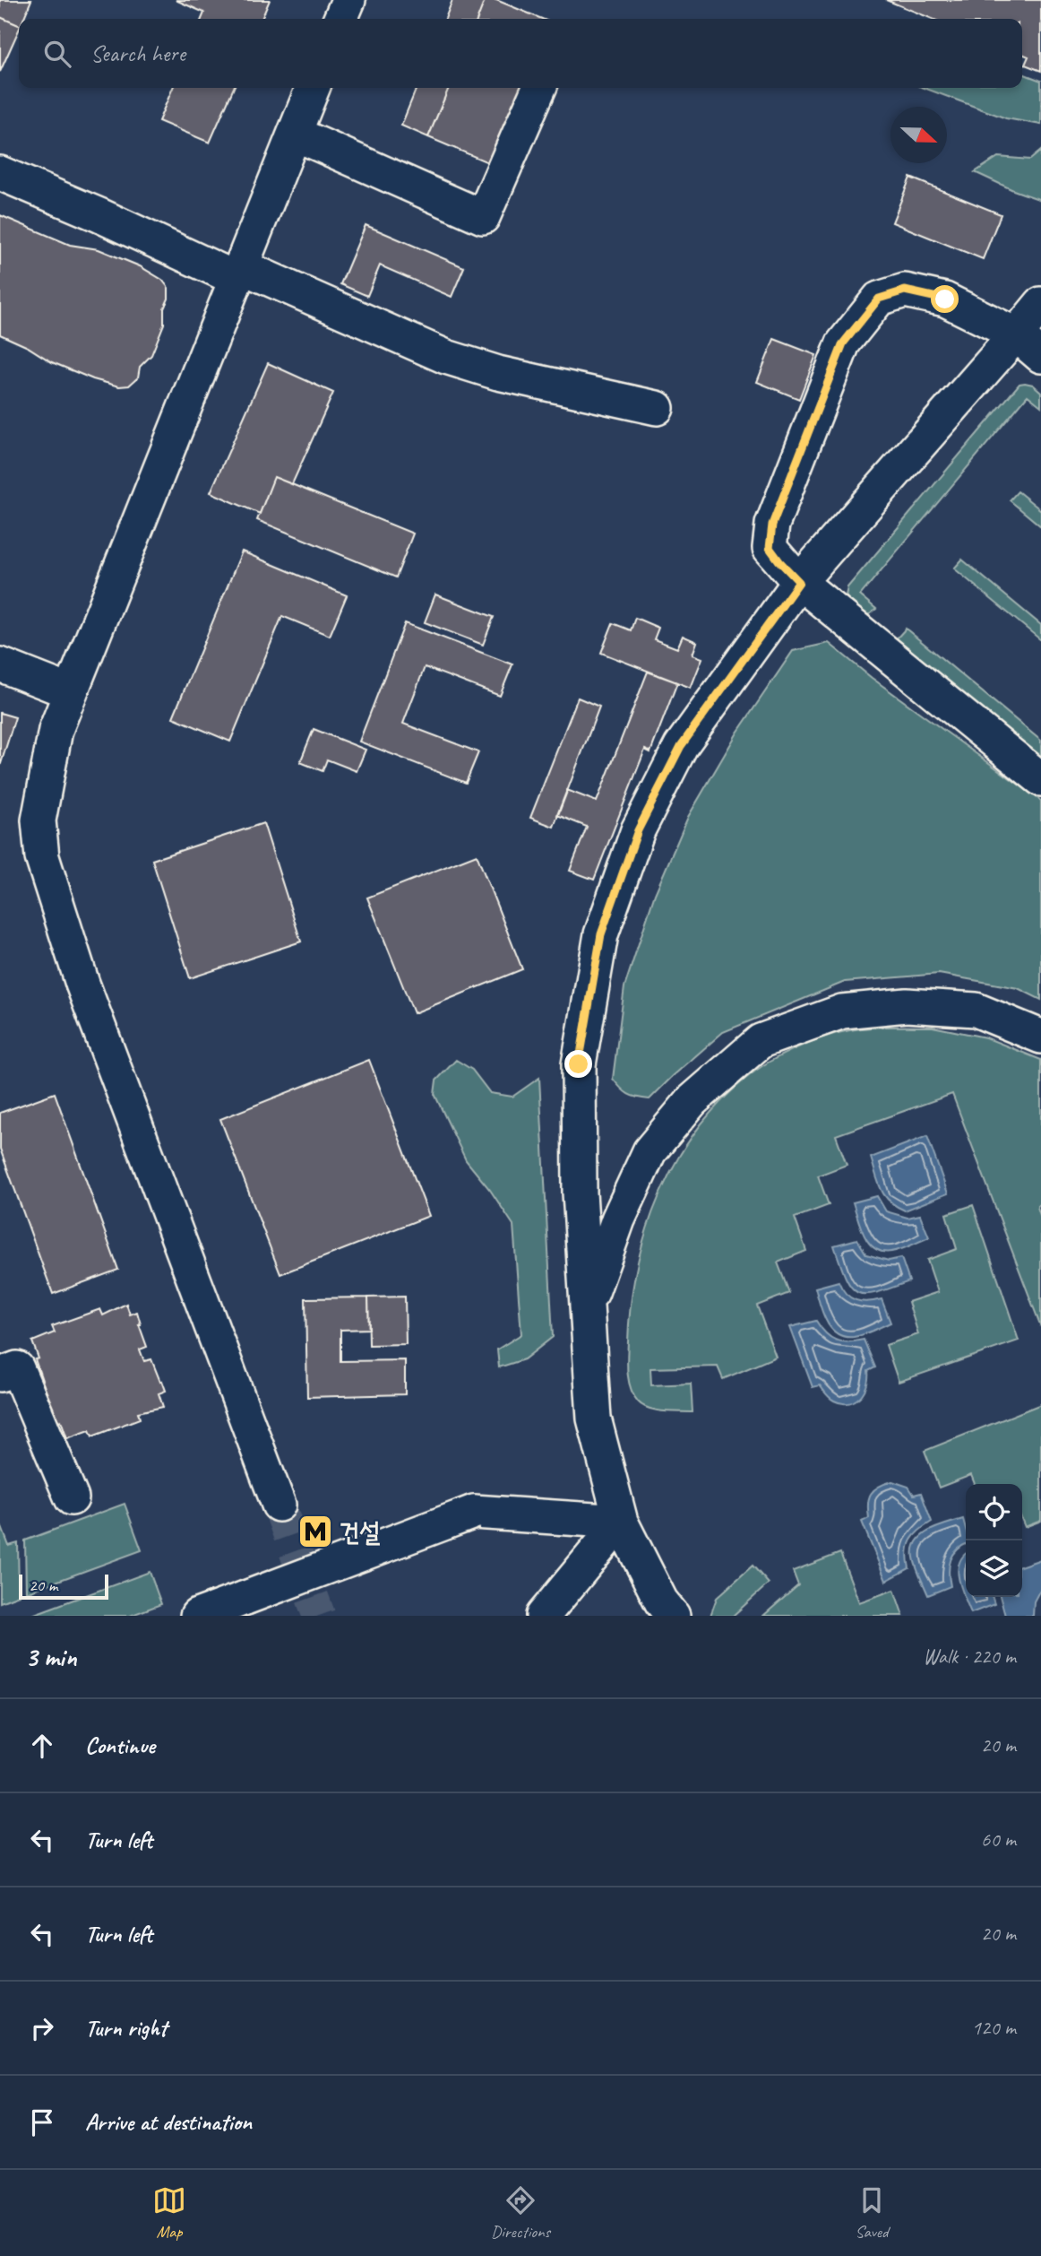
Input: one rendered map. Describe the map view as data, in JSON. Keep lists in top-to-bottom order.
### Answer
{
  "places": {
    "metro station": ["건설"]
  },
  "scale_bar": "20 m",
  "north": "right",
  "page": {
    "search": "Search here",
    "scale": "20 m",
    "heading": ["3 min", "Walk · 220 m"],
    "list": [
      ["Continue", "20 m"],
      ["Turn left", "60 m"],
      ["Turn left", "20 m"],
      ["Turn right", "120 m"],
      "Arrive at destination"
    ],
    "nav": ["Map", "Directions", "Saved"]
  }
}
